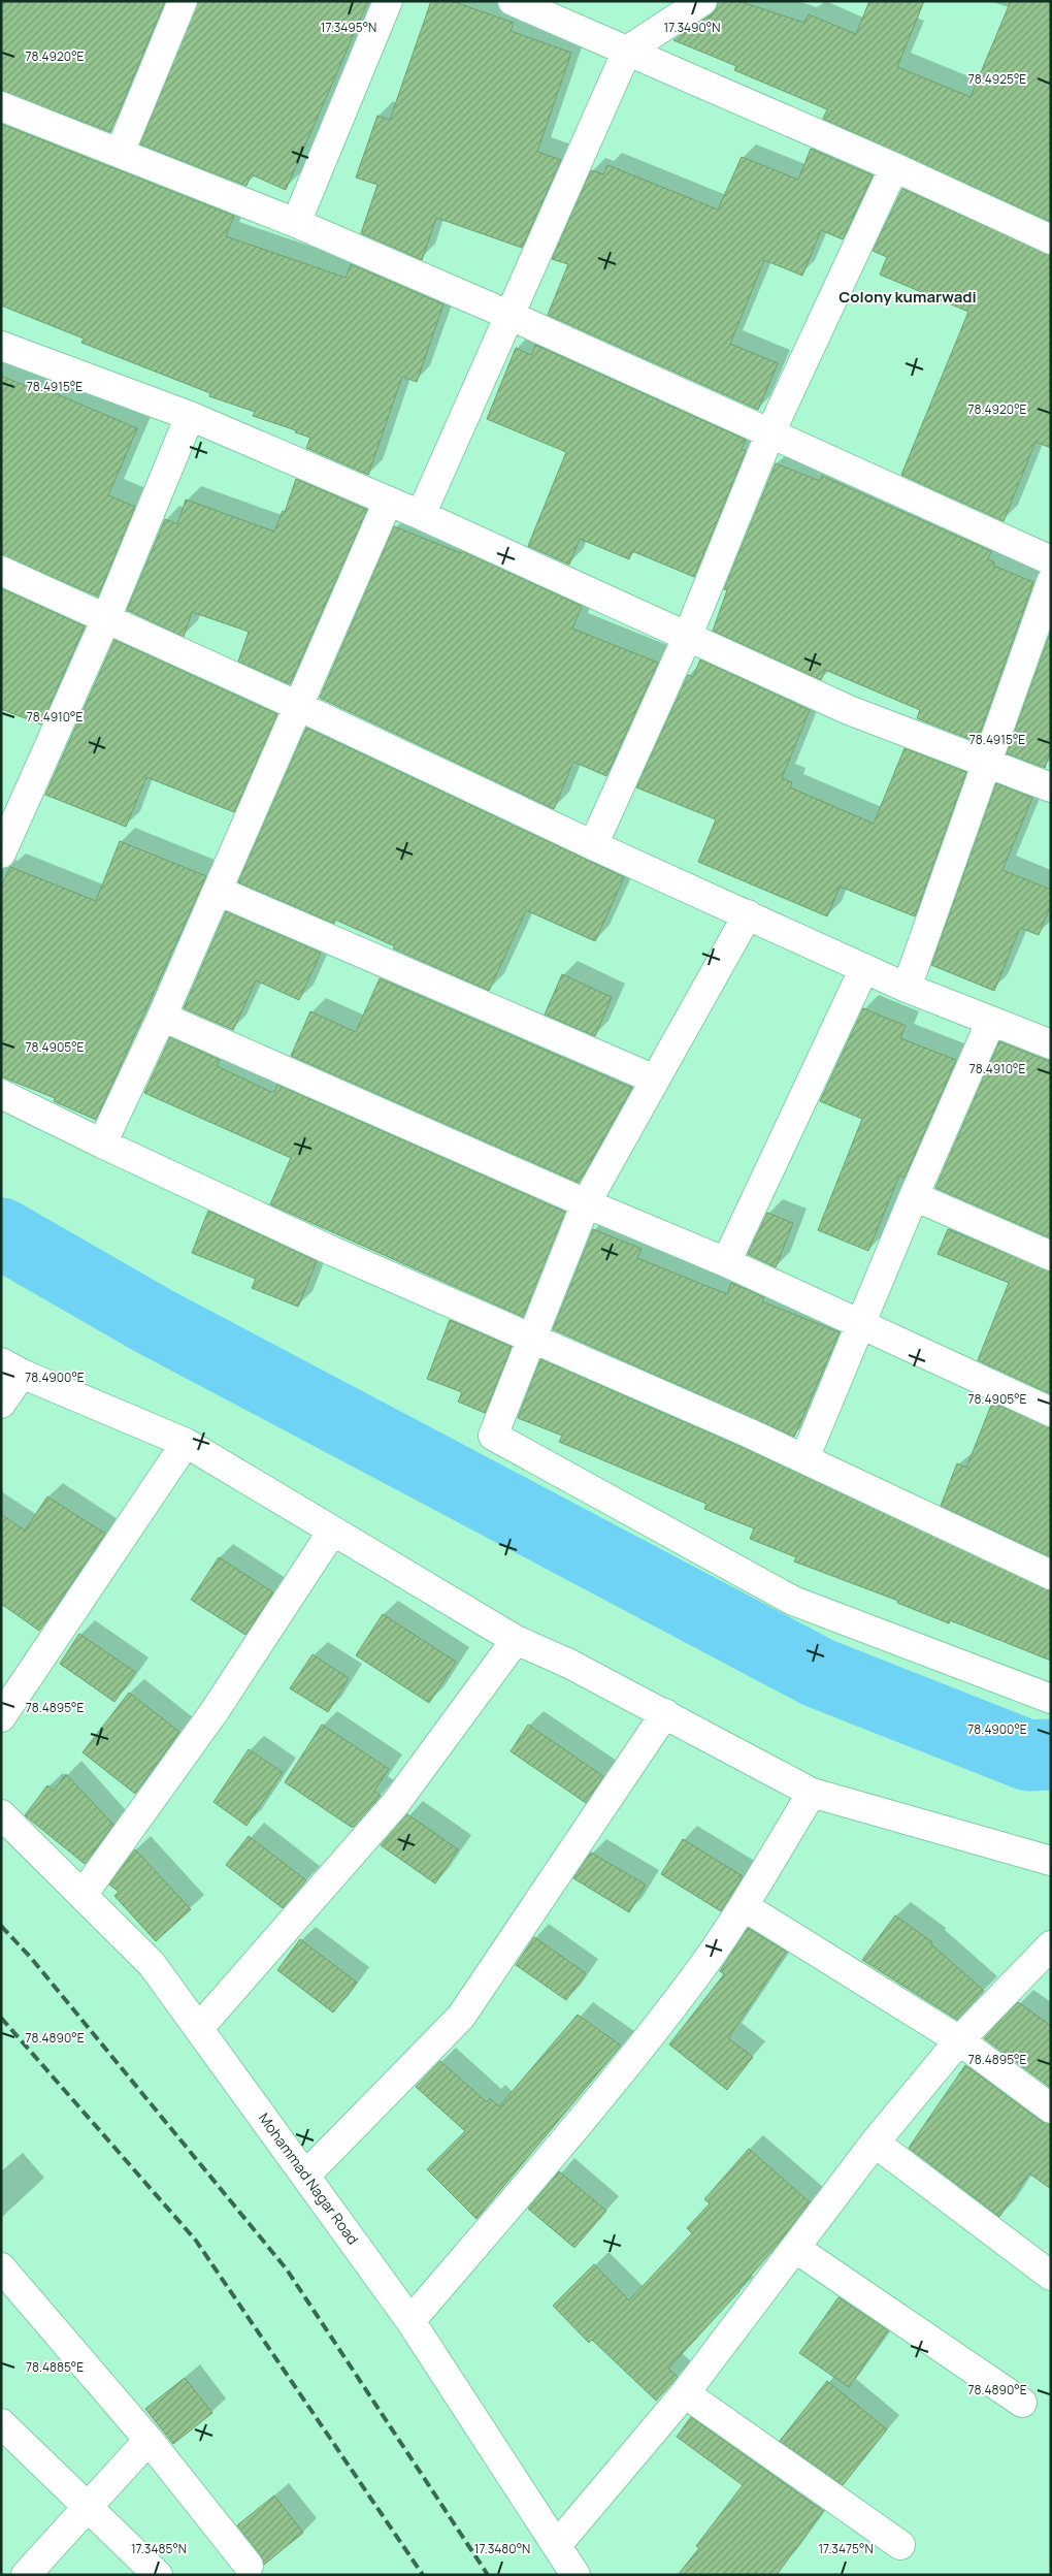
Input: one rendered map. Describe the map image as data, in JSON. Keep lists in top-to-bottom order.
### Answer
{
  "streets": {
    "street": ["Mohammad Nagar Road"]
  },
  "districts": ["Colony kumarwadi"],
  "coordinates": [
    "17.3495°N",
    "17.3490°N",
    "78.4920°E",
    "78.4925°E",
    "78.4915°E",
    "78.4910°E",
    "78.4905°E",
    "78.4900°E",
    "78.4895°E",
    "78.4890°E",
    "78.4885°E",
    "17.3485°N",
    "17.3480°N",
    "17.3475°N"
  ]
}
